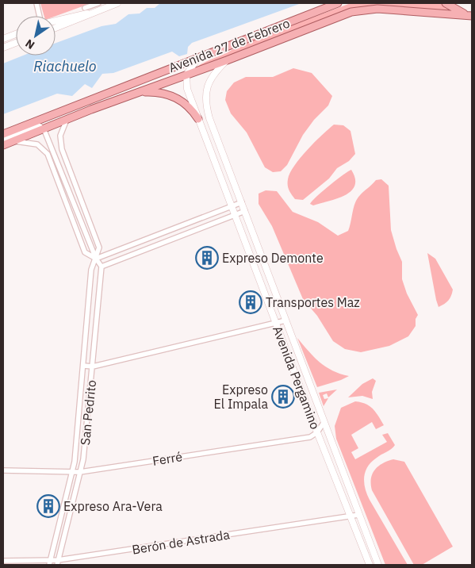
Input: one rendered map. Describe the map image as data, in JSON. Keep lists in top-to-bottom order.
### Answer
{
  "streets": {
    "main road": ["Avenida 27 de Febrero", "Avenida Pergamino"],
    "street": ["San Pedrito", "Ferré", "Berón de Astrada"]
  },
  "crossings": [
    ["Avenida 27 de Febrero", "Avenida Pergamino"],
    ["Avenida 27 de Febrero", "San Pedrito"],
    ["Avenida Pergamino", "Ferré"],
    ["Avenida Pergamino", "Berón de Astrada"],
    ["San Pedrito", "Ferré"],
    ["San Pedrito", "Berón de Astrada"]
  ],
  "water": ["Riachuelo"],
  "places": {
    "building": [
      "Expreso Demonte",
      "Transportes Maz",
      "Expreso El Impala",
      "Expreso Ara-Vera"
    ]
  },
  "north": "bottom left"
}
